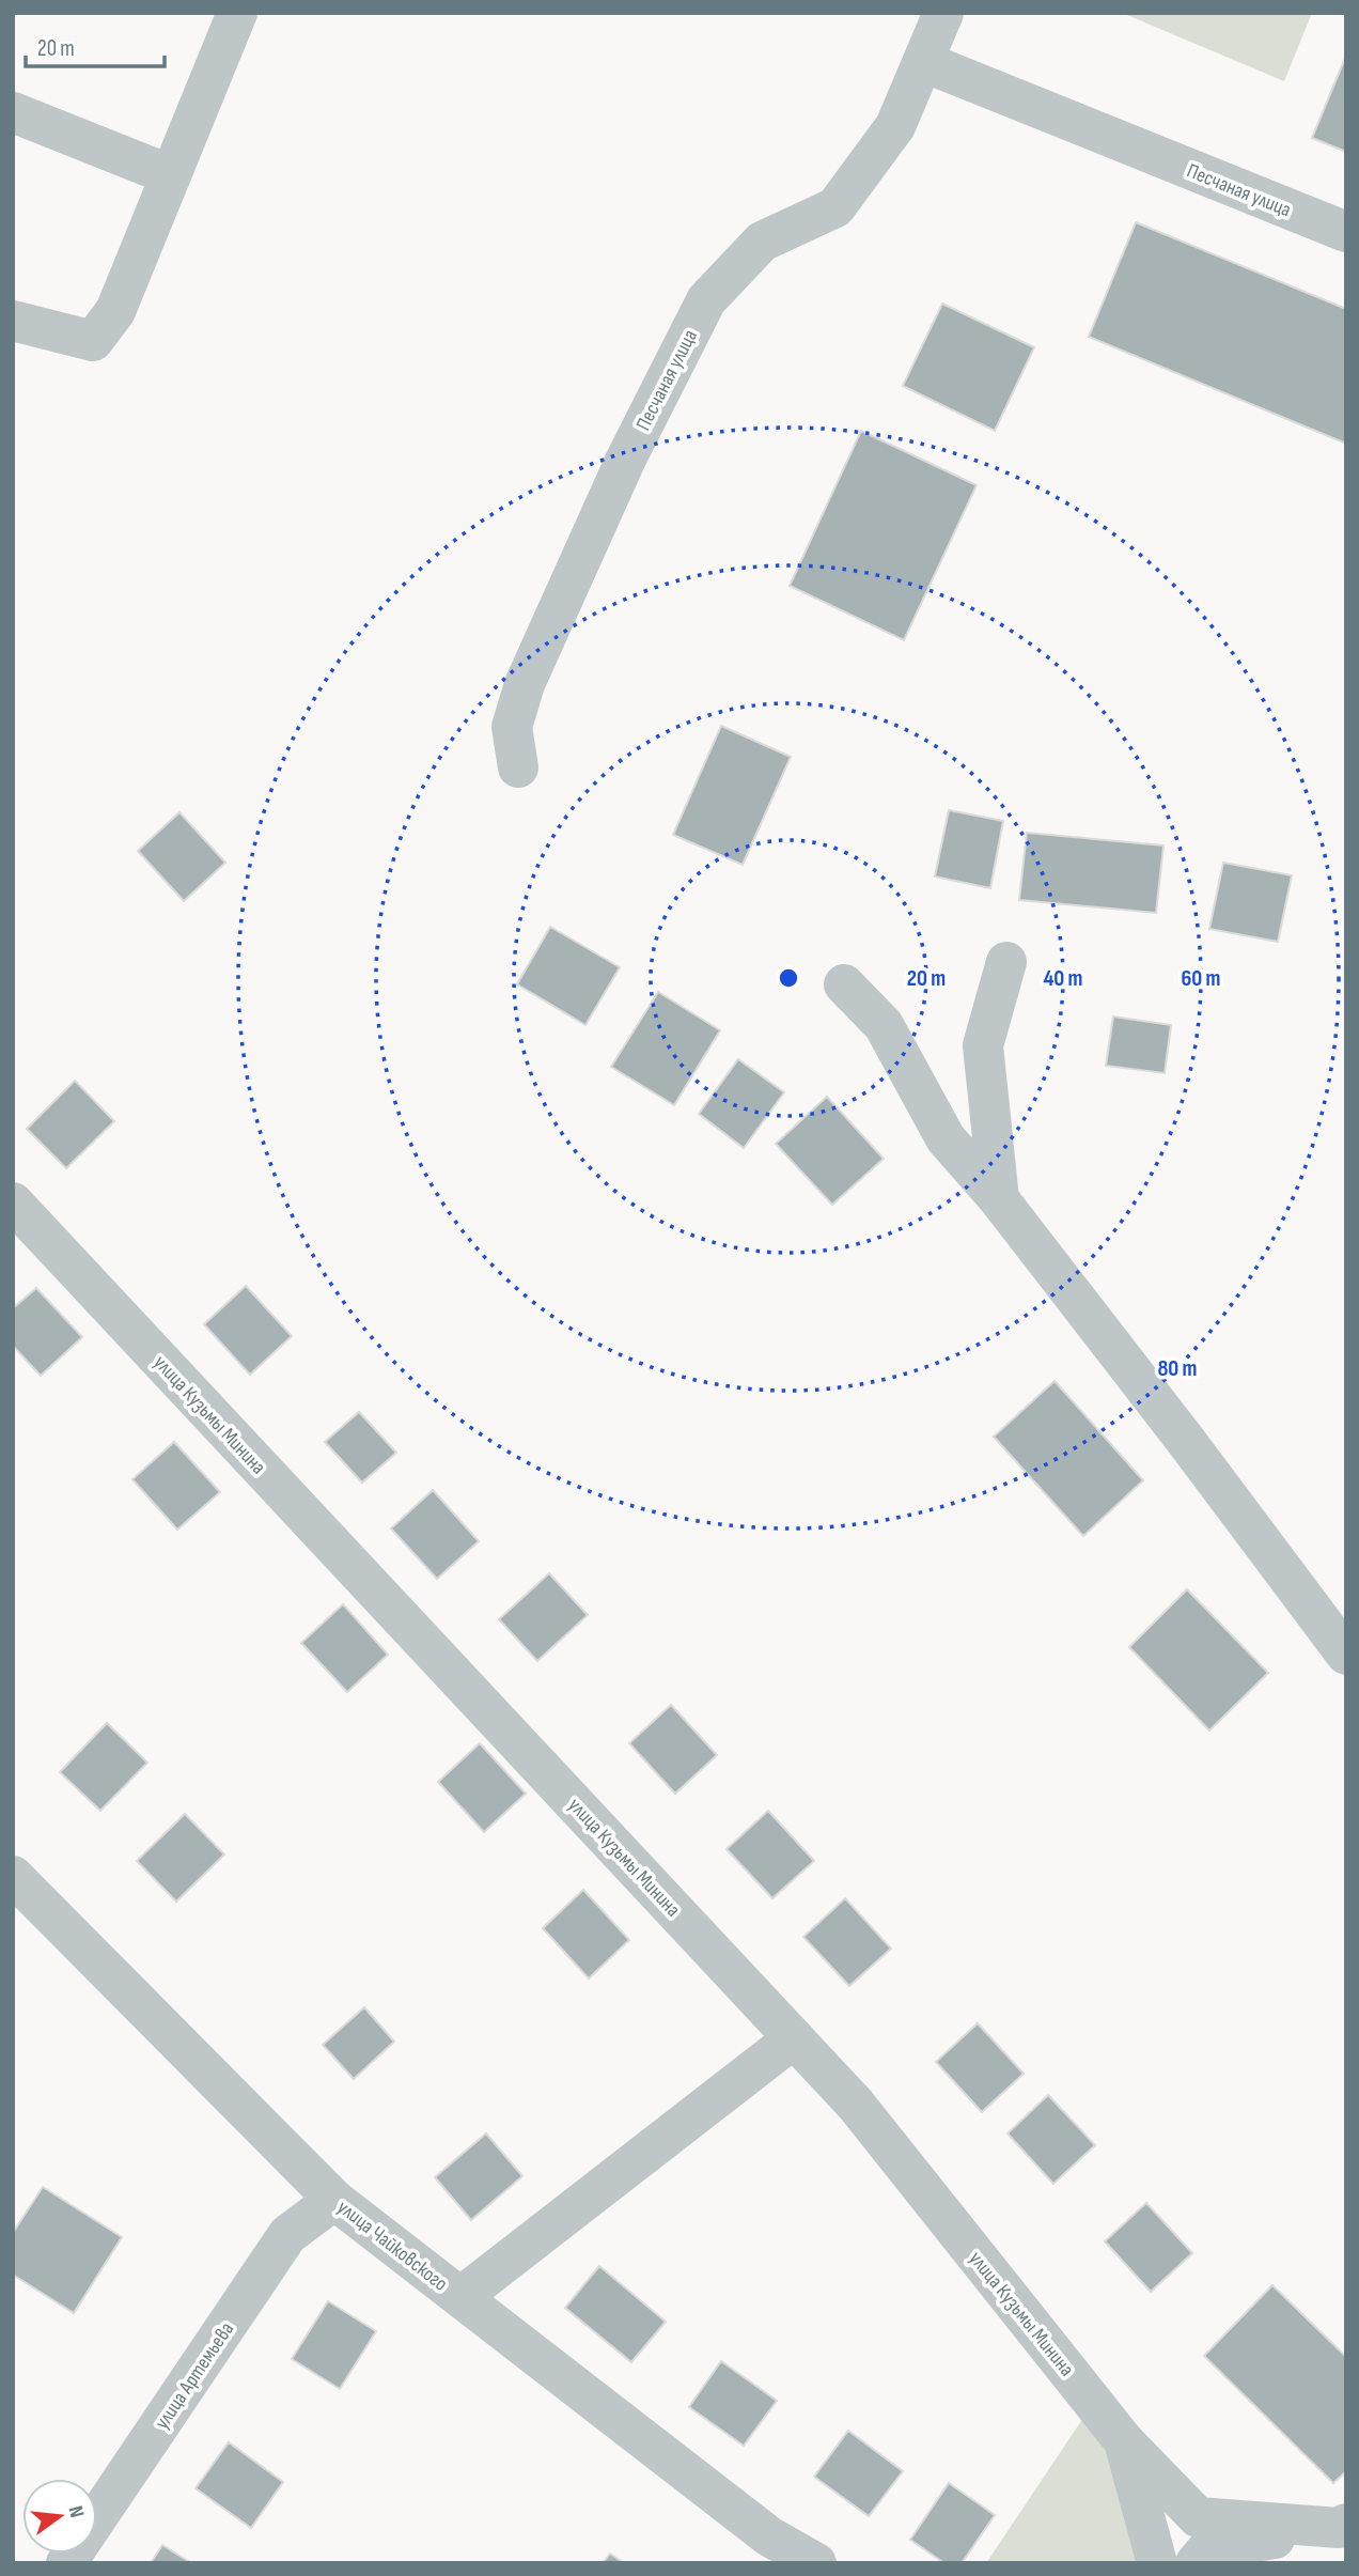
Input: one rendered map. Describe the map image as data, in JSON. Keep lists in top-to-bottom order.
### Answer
{
  "streets": {
    "street": [
      "Песчаная улица",
      "улица Кузьмы Минина",
      "улица Чайковского",
      "улица Артемьева"
    ]
  },
  "crossings": [
    ["улица Чайковского", "улица Артемьева"]
  ],
  "scale_bar": "20 m",
  "north": "right",
  "rings": [
    "20 m",
    "40 m",
    "60 m",
    "80 m"
  ]
}
